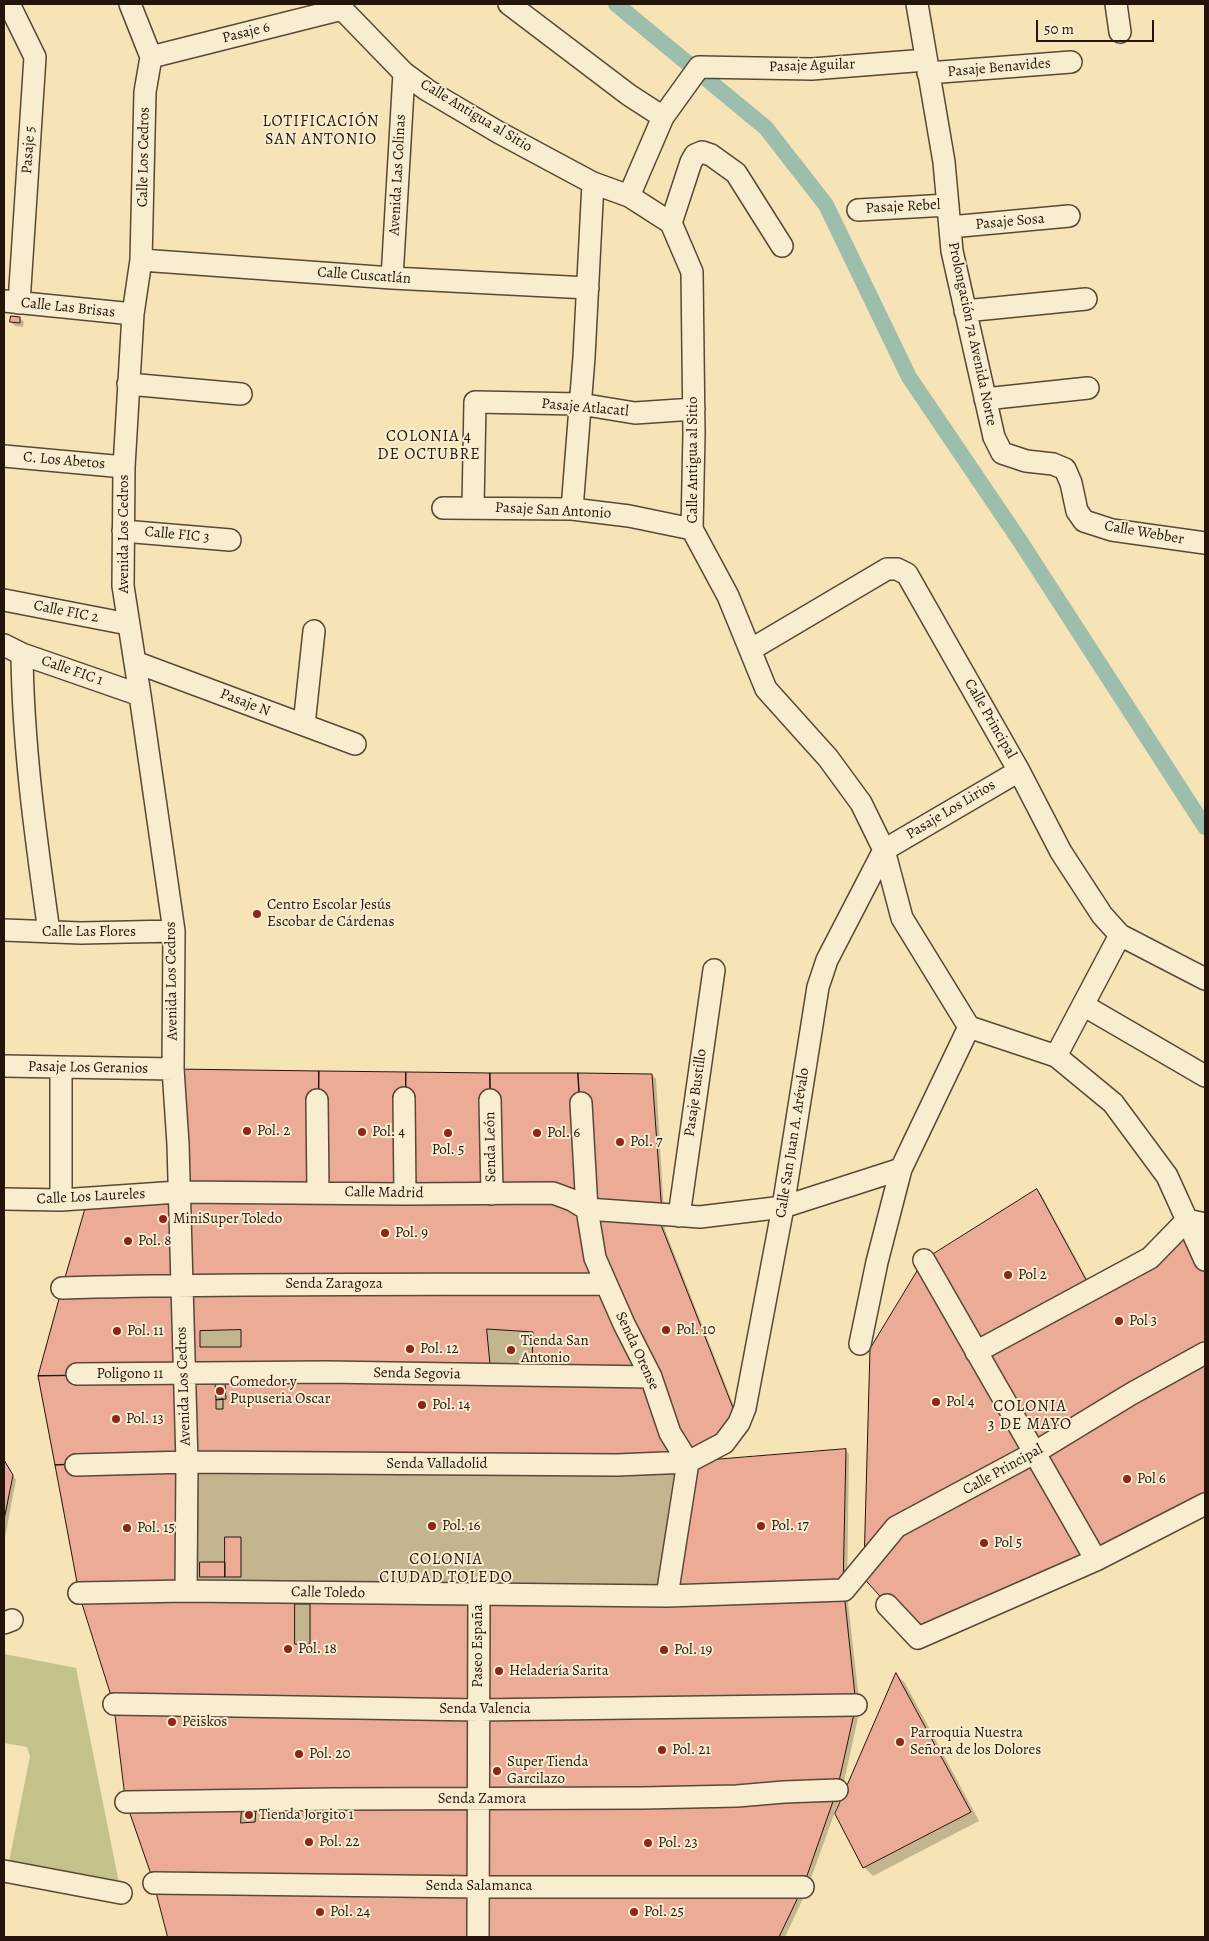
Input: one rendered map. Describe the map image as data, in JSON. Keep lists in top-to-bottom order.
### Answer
{
  "streets": {
    "street": [
      "Pasaje 6",
      "Pasaje Aguilar",
      "Pasaje Benavides",
      "Calle Antigua al Sitio",
      "Pasaje 5",
      "Calle Los Cedros",
      "Avenida Las Colinas",
      "Pasaje Rebel",
      "Pasaje Sosa",
      "Calle Cuscatlán",
      "Calle Las Brisas",
      "Prolongación 7a Avenida Norte",
      "Pasaje Atlacatl",
      "C. Los Abetos",
      "Pasaje San Antonio",
      "Calle Webber",
      "Avenida Los Cedros",
      "Calle FIC 3",
      "Calle FIC 2",
      "Calle FIC 1",
      "Pasaje N",
      "Calle Principal",
      "Pasaje Los Lirios",
      "Calle Las Flores",
      "Pasaje Los Geranios",
      "Pasaje Bustillo",
      "Calle San Juan A. Arévalo",
      "Senda León",
      "Calle Madrid",
      "Calle Los Laureles",
      "Senda Zaragoza",
      "Senda Orense",
      "Poligono 11",
      "Senda Segovia",
      "Senda Valladolid",
      "Calle Toledo",
      "Paseo España",
      "Senda Valencia",
      "Senda Zamora",
      "Senda Salamanca"
    ]
  },
  "crossings": [
    ["Pasaje 6", "Calle Antigua al Sitio"],
    ["Pasaje 6", "Calle Los Cedros"],
    ["Pasaje Aguilar", "Pasaje Benavides"],
    ["Pasaje Aguilar", "Prolongación 7a Avenida Norte"],
    ["Pasaje Benavides", "Prolongación 7a Avenida Norte"],
    ["Calle Antigua al Sitio", "Avenida Las Colinas"],
    ["Calle Antigua al Sitio", "Pasaje Atlacatl"],
    ["Calle Antigua al Sitio", "Pasaje San Antonio"],
    ["Calle Antigua al Sitio", "Calle Principal"],
    ["Calle Antigua al Sitio", "Pasaje Los Lirios"],
    ["Calle Antigua al Sitio", "Calle San Juan A. Arévalo"],
    ["Pasaje 5", "Calle Las Brisas"],
    ["Calle Los Cedros", "Calle Cuscatlán"],
    ["Calle Los Cedros", "Calle Las Brisas"],
    ["Calle Los Cedros", "Avenida Los Cedros"],
    ["Avenida Las Colinas", "Calle Cuscatlán"],
    ["Pasaje Rebel", "Prolongación 7a Avenida Norte"],
    ["Pasaje Sosa", "Prolongación 7a Avenida Norte"],
    ["Calle Las Brisas", "Avenida Los Cedros"],
    ["Prolongación 7a Avenida Norte", "Calle Webber"],
    ["Pasaje Atlacatl", "Pasaje San Antonio"],
    ["C. Los Abetos", "Avenida Los Cedros"],
    ["Avenida Los Cedros", "Calle FIC 3"],
    ["Avenida Los Cedros", "Calle FIC 2"],
    ["Avenida Los Cedros", "Calle FIC 1"],
    ["Avenida Los Cedros", "Pasaje N"],
    ["Avenida Los Cedros", "Calle Las Flores"],
    ["Avenida Los Cedros", "Pasaje Los Geranios"],
    ["Avenida Los Cedros", "Calle Madrid"],
    ["Avenida Los Cedros", "Calle Los Laureles"],
    ["Avenida Los Cedros", "Senda Zaragoza"],
    ["Avenida Los Cedros", "Poligono 11"],
    ["Avenida Los Cedros", "Senda Segovia"],
    ["Avenida Los Cedros", "Senda Valladolid"],
    ["Avenida Los Cedros", "Calle Toledo"],
    ["Calle Principal", "Pasaje Los Lirios"],
    ["Calle Principal", "Calle Toledo"],
    ["Pasaje Los Lirios", "Calle San Juan A. Arévalo"],
    ["Calle San Juan A. Arévalo", "Senda Orense"],
    ["Calle San Juan A. Arévalo", "Senda Valladolid"],
    ["Senda León", "Calle Madrid"],
    ["Calle Madrid", "Calle Los Laureles"],
    ["Calle Madrid", "Senda Orense"],
    ["Senda Zaragoza", "Senda Orense"],
    ["Senda Orense", "Senda Segovia"],
    ["Senda Orense", "Senda Valladolid"],
    ["Poligono 11", "Senda Segovia"],
    ["Calle Toledo", "Paseo España"],
    ["Paseo España", "Senda Valencia"],
    ["Paseo España", "Senda Zamora"],
    ["Paseo España", "Senda Salamanca"]
  ],
  "districts": [
    "LOTIFICACIÓN SAN ANTONIO",
    "COLONIA 4 DE OCTUBRE",
    "COLONIA 3 DE MAYO",
    "COLONIA CIUDAD TOLEDO"
  ],
  "places": [
    "Centro Escolar Jesús Escobar de Cárdenas",
    "Pol. 2",
    "Pol. 4",
    "Pol. 5",
    "Pol. 6",
    "Pol. 7",
    "MiniSuper Toledo",
    "Pol. 9",
    "Pol. 8",
    "Pol 2",
    "Pol 3",
    "Pol. 10",
    "Pol. 11",
    "Pol. 12",
    "Tienda San Antonio",
    "Comedor y Pupuseria Oscar",
    "Pol 4",
    "Pol. 14",
    "Pol. 13",
    "Pol 6",
    "Pol. 16",
    "Pol. 17",
    "Pol. 15",
    "Pol 5",
    "Pol. 18",
    "Pol. 19",
    "Heladería Sarita",
    "Peiskos",
    "Parroquia Nuestra Señora de los Dolores",
    "Pol. 21",
    "Pol. 20",
    "Super Tienda Garcilazo",
    "Tienda Jorgito 1",
    "Pol. 22",
    "Pol. 23",
    "Pol. 24",
    "Pol. 25"
  ],
  "scale_bar": "50 m"
}
